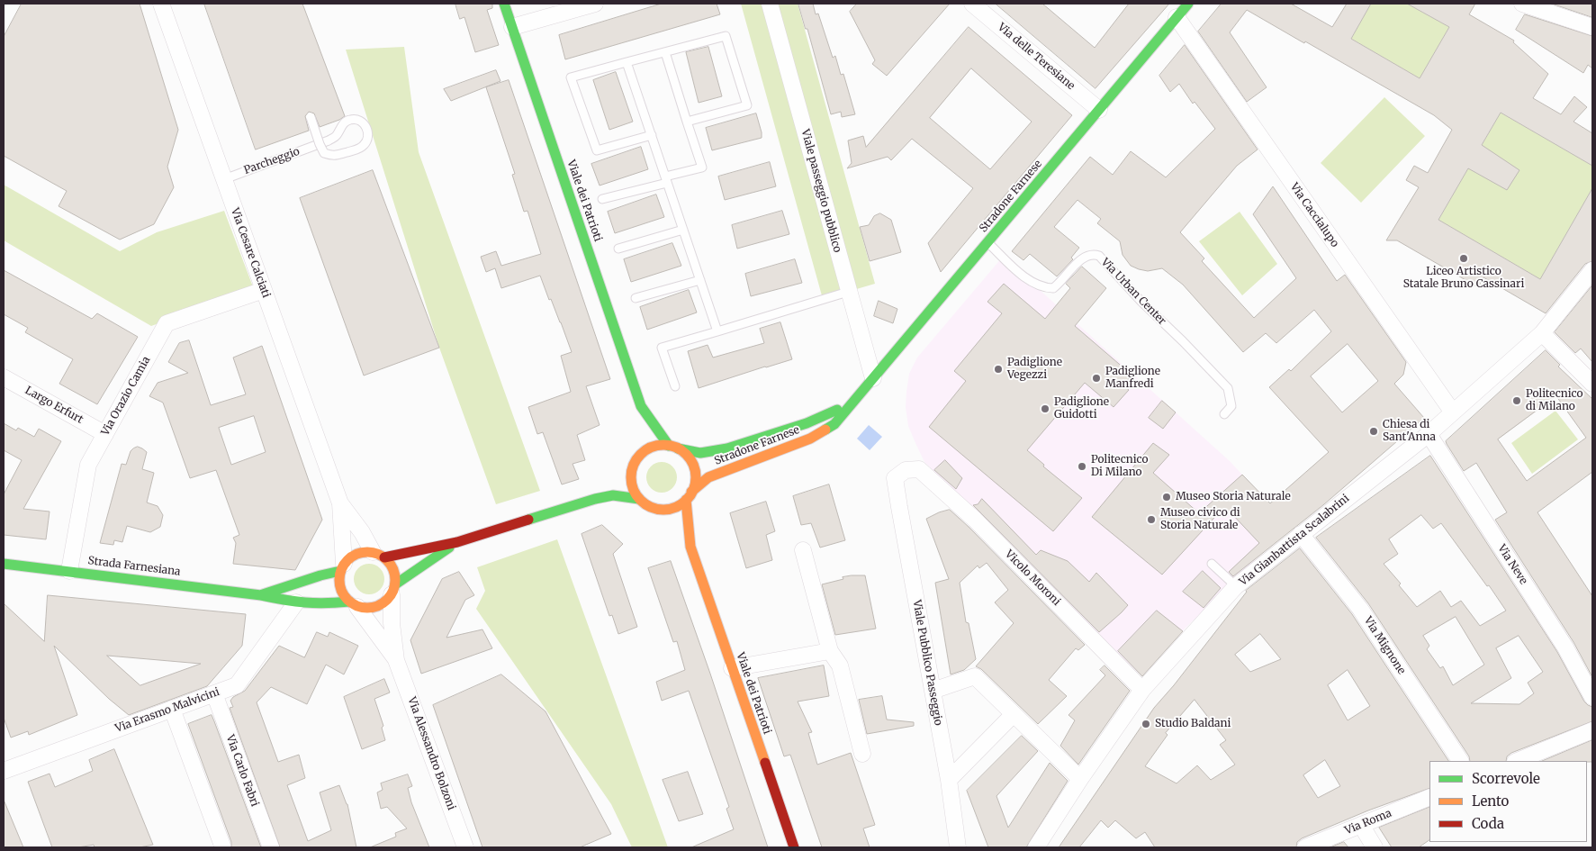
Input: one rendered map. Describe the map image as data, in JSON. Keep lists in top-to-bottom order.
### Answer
{
  "streets": {
    "street": [
      "Via delle Teresiane",
      "Viale passeggio pubblico",
      "Stradone Farnese",
      "Viale dei Patrioti",
      "Via Caccialupo",
      "Via Cesare Calciati",
      "Via Orazio Camia",
      "Largo Erfurt",
      "Via Gianbattista Scalabrini",
      "Via Neve",
      "Strada Farnesiana",
      "Vicolo Moroni",
      "Via Mignone",
      "Viale Pubblico Passeggio",
      "Via Erasmo Malvicini",
      "Via Alessandro Bolzoni",
      "Via Carlo Fabri",
      "Via Roma"
    ],
    "lane": ["Parcheggio", "Via Urban Center"]
  },
  "crossings": [
    ["Via delle Teresiane", "Stradone Farnese"],
    ["Parcheggio", "Via Cesare Calciati"],
    ["Viale passeggio pubblico", "Stradone Farnese"],
    ["Stradone Farnese", "Viale dei Patrioti"],
    ["Stradone Farnese", "Via Caccialupo"],
    ["Stradone Farnese", "Via Urban Center"],
    ["Via Caccialupo", "Via Gianbattista Scalabrini"],
    ["Via Cesare Calciati", "Via Orazio Camia"],
    ["Via Cesare Calciati", "Strada Farnesiana"],
    ["Via Cesare Calciati", "Via Alessandro Bolzoni"],
    ["Via Orazio Camia", "Largo Erfurt"],
    ["Via Orazio Camia", "Strada Farnesiana"],
    ["Via Gianbattista Scalabrini", "Via Neve"],
    ["Via Gianbattista Scalabrini", "Vicolo Moroni"],
    ["Via Gianbattista Scalabrini", "Via Mignone"],
    ["Strada Farnesiana", "Via Erasmo Malvicini"],
    ["Strada Farnesiana", "Via Alessandro Bolzoni"],
    ["Vicolo Moroni", "Viale Pubblico Passeggio"],
    ["Via Erasmo Malvicini", "Via Carlo Fabri"]
  ],
  "places": [
    "Liceo Artistico Statale Bruno Cassinari",
    "Padiglione Vegezzi",
    "Padiglione Manfredi",
    "Politecnico di Milano",
    "Padiglione Guidotti",
    "Chiesa di Sant'Anna",
    "Politecnico Di Milano",
    "Museo Storia Naturale",
    "Museo civico di Storia Naturale",
    "Studio Baldani"
  ],
  "legend": ["Scorrevole", "Lento", "Coda"]
}
